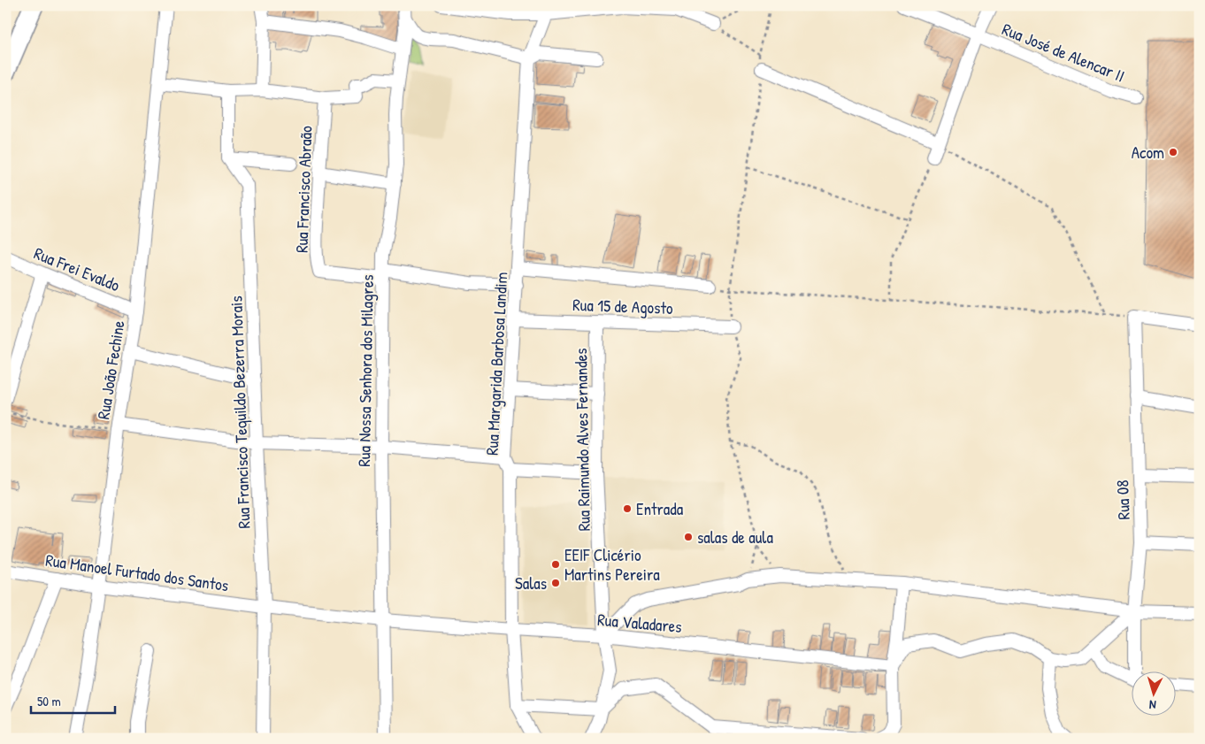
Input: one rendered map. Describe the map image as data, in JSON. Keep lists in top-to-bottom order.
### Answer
{
  "streets": {
    "street": [
      "Rua José de Alencar II",
      "Rua Francisco Abraão",
      "Rua Frei Evaldo",
      "Rua 15 de Agosto",
      "Rua Margarida Barbosa Landim",
      "Rua João Fechine",
      "Rua Nossa Senhora dos Milagres",
      "Rua Francisco Tequildo Bezerra Morais",
      "Rua Raimundo Alves Fernandes",
      "Rua 08",
      "Rua Manoel Furtado dos Santos",
      "Rua Valadares"
    ]
  },
  "crossings": [
    ["Rua Francisco Abraão", "Rua Nossa Senhora dos Milagres"],
    ["Rua Frei Evaldo", "Rua João Fechine"],
    ["Rua 15 de Agosto", "Rua Margarida Barbosa Landim"],
    ["Rua 15 de Agosto", "Rua Raimundo Alves Fernandes"],
    ["Rua Margarida Barbosa Landim", "Rua Valadares"],
    ["Rua João Fechine", "Rua Manoel Furtado dos Santos"],
    ["Rua Nossa Senhora dos Milagres", "Rua Manoel Furtado dos Santos"],
    ["Rua Nossa Senhora dos Milagres", "Rua Valadares"],
    ["Rua Francisco Tequildo Bezerra Morais", "Rua Manoel Furtado dos Santos"],
    ["Rua Raimundo Alves Fernandes", "Rua Valadares"],
    ["Rua Manoel Furtado dos Santos", "Rua Valadares"]
  ],
  "places": [
    "Acom",
    "Entrada",
    "salas de aula",
    "EEIF Clicério Martins Pereira",
    "Salas"
  ],
  "scale_bar": "50 m",
  "north": "bottom"
}
